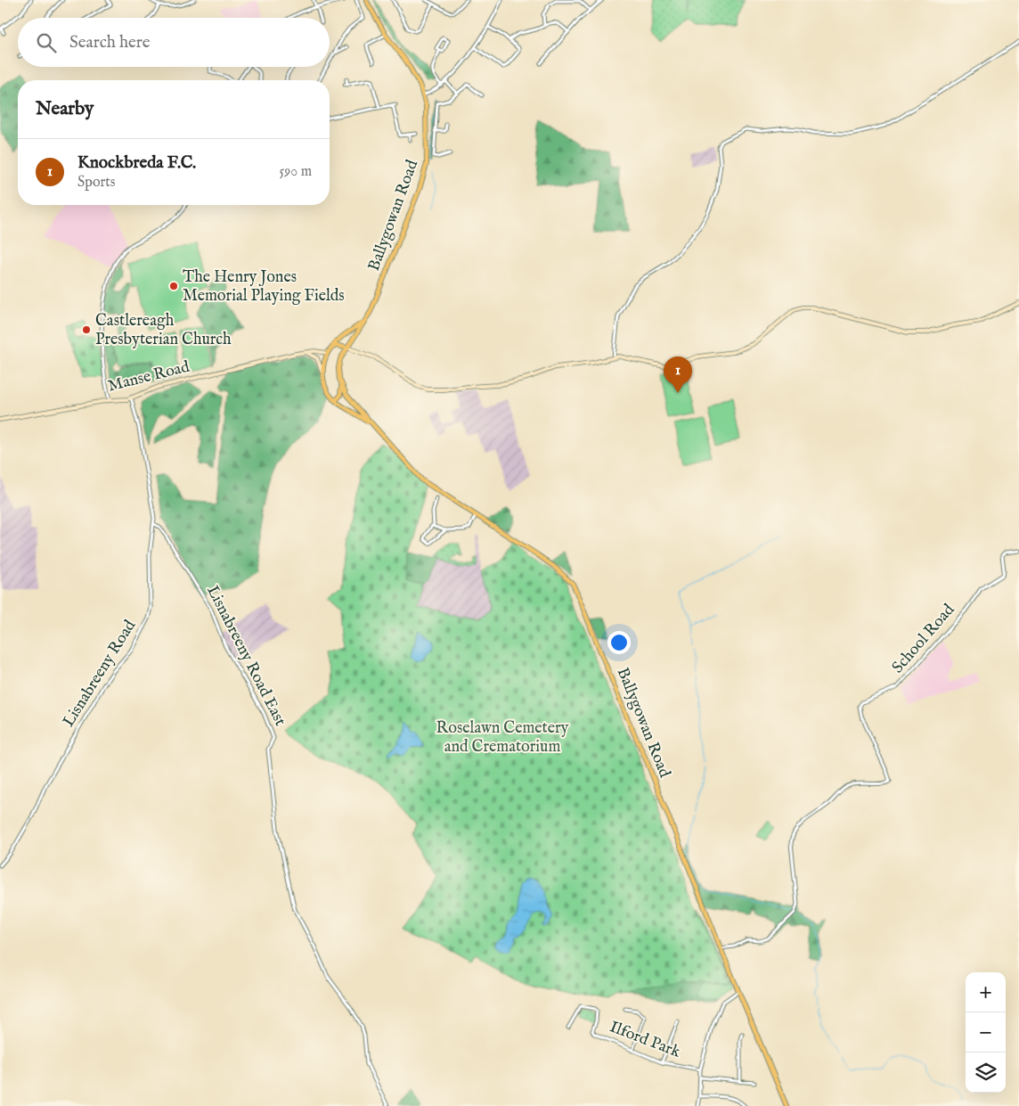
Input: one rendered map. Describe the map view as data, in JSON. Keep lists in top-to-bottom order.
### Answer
{
  "streets": {
    "main road": ["Ballygowan Road"],
    "street": [
      "Manse Road",
      "School Road",
      "Lisnabreeny Road East",
      "Lisnabreeny Road",
      "Ilford Park"
    ]
  },
  "crossings": [
    ["Ballygowan Road", "Manse Road"],
    ["Ballygowan Road", "School Road"],
    ["Manse Road", "Lisnabreeny Road"],
    ["Lisnabreeny Road East", "Lisnabreeny Road"]
  ],
  "parks": ["Roselawn Cemetery and Crematorium"],
  "places": ["The Henry Jones Memorial Playing Fields", "Castlereagh Presbyterian Church"],
  "page": {
    "search": "Search here",
    "heading": "Nearby",
    "list": [
      {
        "mark": "1",
        "name": "Knockbreda F.C.",
        "note": "Sports",
        "value": "590 m"
      }
    ],
    "pins": "1",
    "map_buttons": ["+", "−"]
  }
}
